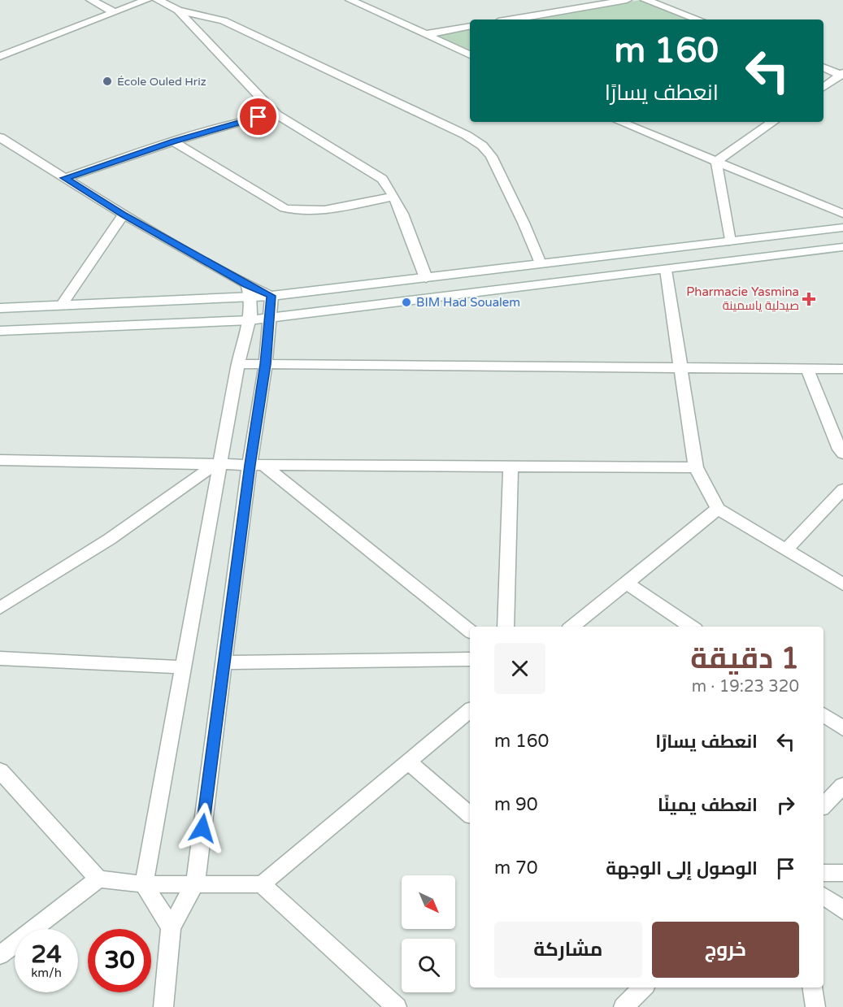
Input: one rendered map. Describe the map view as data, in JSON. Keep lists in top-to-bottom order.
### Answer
{
  "places": {
    "other": ["École Ouled Hriz", "BIM Had Soualem"],
    "health": ["Pharmacie Yasmina صيدلية ياسمينة"]
  },
  "north": "bottom right",
  "page": {
    "turn": ["160 m", "انعطف يسارًا"],
    "heading": ["1 دقيقة", "320 m · 19:23"],
    "list": [
      {
        "name": "انعطف يسارًا",
        "value": "160 m"
      },
      {
        "name": "انعطف يمينًا",
        "value": "90 m"
      },
      {
        "name": "الوصول إلى الوجهة",
        "value": "70 m"
      }
    ],
    "buttons": ["خروج", "مشاركة"],
    "speed": "24 km/h",
    "limit": "30"
  }
}
